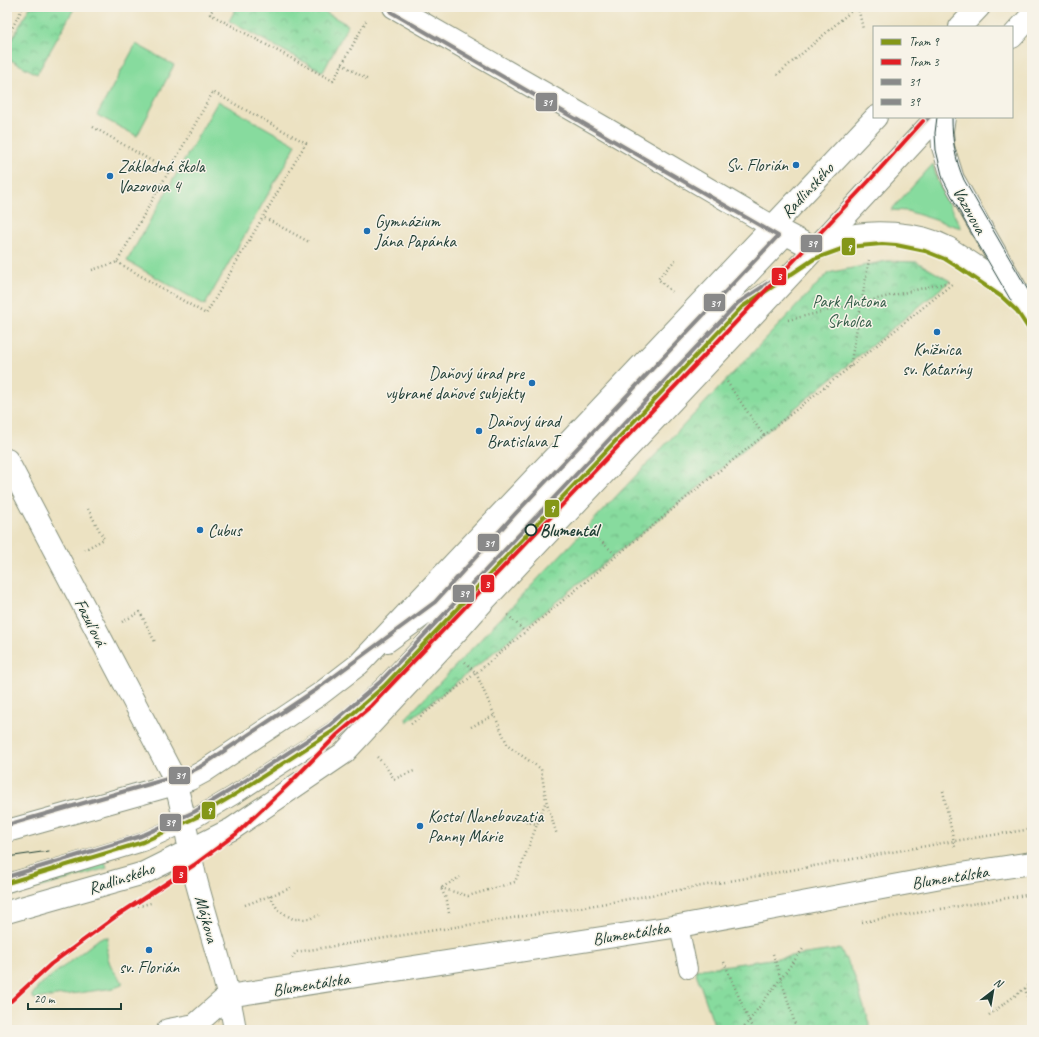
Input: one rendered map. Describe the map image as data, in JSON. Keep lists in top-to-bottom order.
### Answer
{
  "streets": {
    "street": [
      "Radlinského",
      "Vazovova",
      "Fazuľová",
      "Blumentálska",
      "Májkova"
    ]
  },
  "crossings": [
    ["Radlinského", "Vazovova"],
    ["Radlinského", "Fazuľová"],
    ["Radlinského", "Májkova"],
    ["Fazuľová", "Májkova"],
    ["Blumentálska", "Májkova"]
  ],
  "parks": ["Park Antona Srholca"],
  "places": [
    "Sv. Florián",
    "Základná škola Vazovova 4",
    "Gymnázium Jána Papánka",
    "Knižnica sv. Kataríny",
    "Daňový úrad pre vybrané daňové subjekty",
    "Daňový úrad Bratislava I",
    "Cubus",
    "Blumentál",
    "Kostol Nanebovzatia Panny Márie",
    "sv. Florián"
  ],
  "lines": [
    "transit line 31",
    "transit line 39",
    "tram line 3",
    "tram line 9"
  ],
  "legend": [
    "Tram 9",
    "Tram 3",
    "31",
    "39"
  ],
  "scale_bar": "20 m",
  "north": "top right"
}
